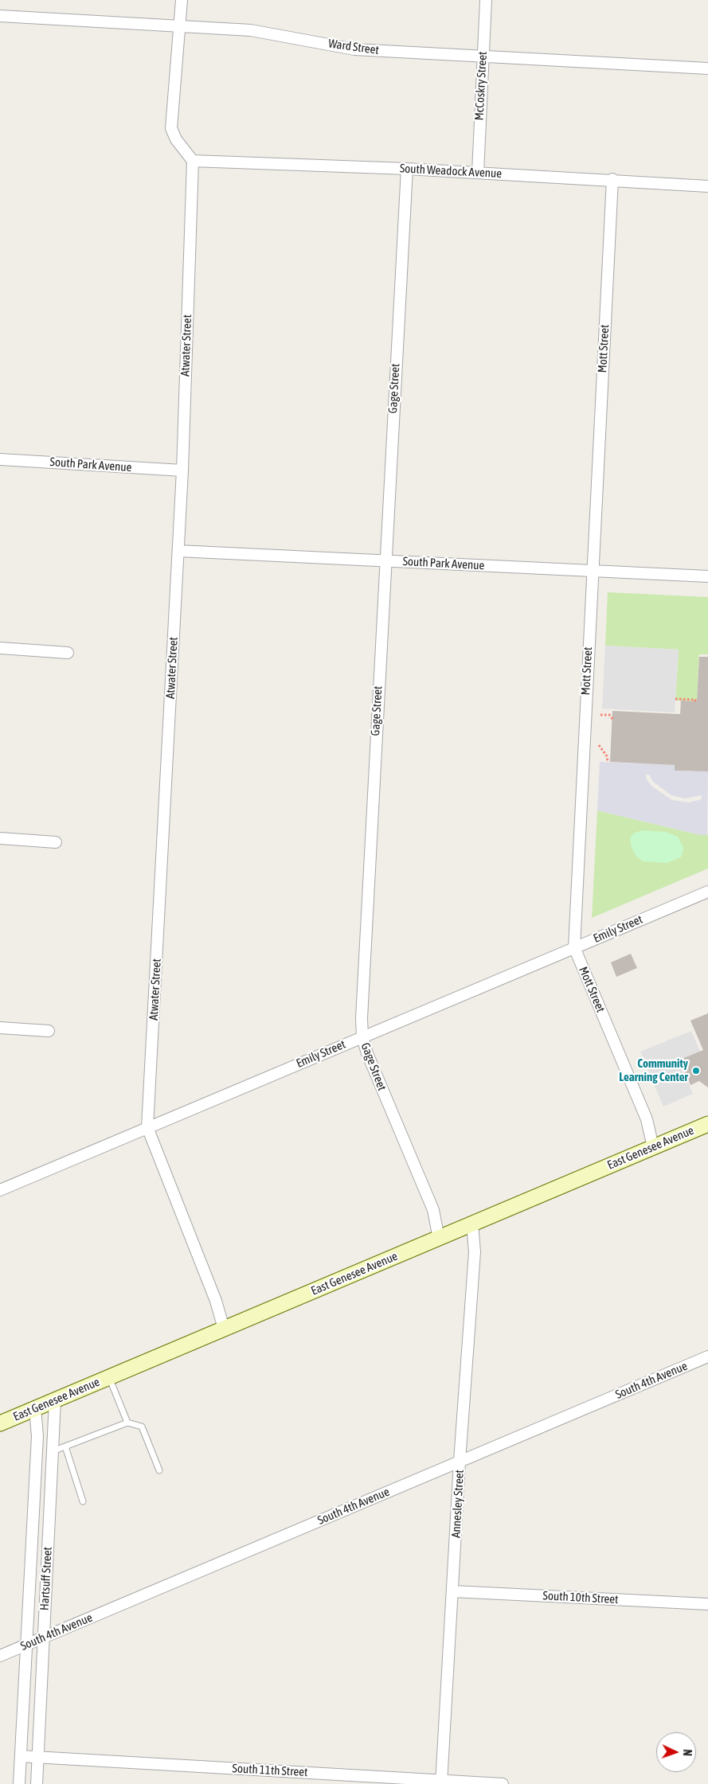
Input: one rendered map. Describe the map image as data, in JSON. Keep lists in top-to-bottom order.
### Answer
{
  "streets": {
    "main road": ["East Genesee Avenue"],
    "street": [
      "Ward Street",
      "McCoskry Street",
      "South Weadock Avenue",
      "Atwater Street",
      "Mott Street",
      "Gage Street",
      "South Park Avenue",
      "Emily Street",
      "South 4th Avenue",
      "Annesley Street",
      "Hartsuff Street",
      "South 10th Street",
      "South 11th Street"
    ]
  },
  "crossings": [
    ["Ward Street", "McCoskry Street"],
    ["McCoskry Street", "South Weadock Avenue"],
    ["South Weadock Avenue", "Atwater Street"],
    ["South Weadock Avenue", "Mott Street"],
    ["South Weadock Avenue", "Gage Street"],
    ["Atwater Street", "South Park Avenue"],
    ["Atwater Street", "Emily Street"],
    ["Atwater Street", "East Genesee Avenue"],
    ["Mott Street", "South Park Avenue"],
    ["Mott Street", "Emily Street"],
    ["Mott Street", "East Genesee Avenue"],
    ["Gage Street", "South Park Avenue"],
    ["Gage Street", "Emily Street"],
    ["Gage Street", "East Genesee Avenue"],
    ["East Genesee Avenue", "Annesley Street"],
    ["East Genesee Avenue", "Hartsuff Street"],
    ["South 4th Avenue", "Annesley Street"],
    ["South 4th Avenue", "Hartsuff Street"],
    ["Annesley Street", "South 10th Street"],
    ["Annesley Street", "South 11th Street"],
    ["Hartsuff Street", "South 11th Street"]
  ],
  "places": ["Community Learning Center"],
  "north": "right"
}
